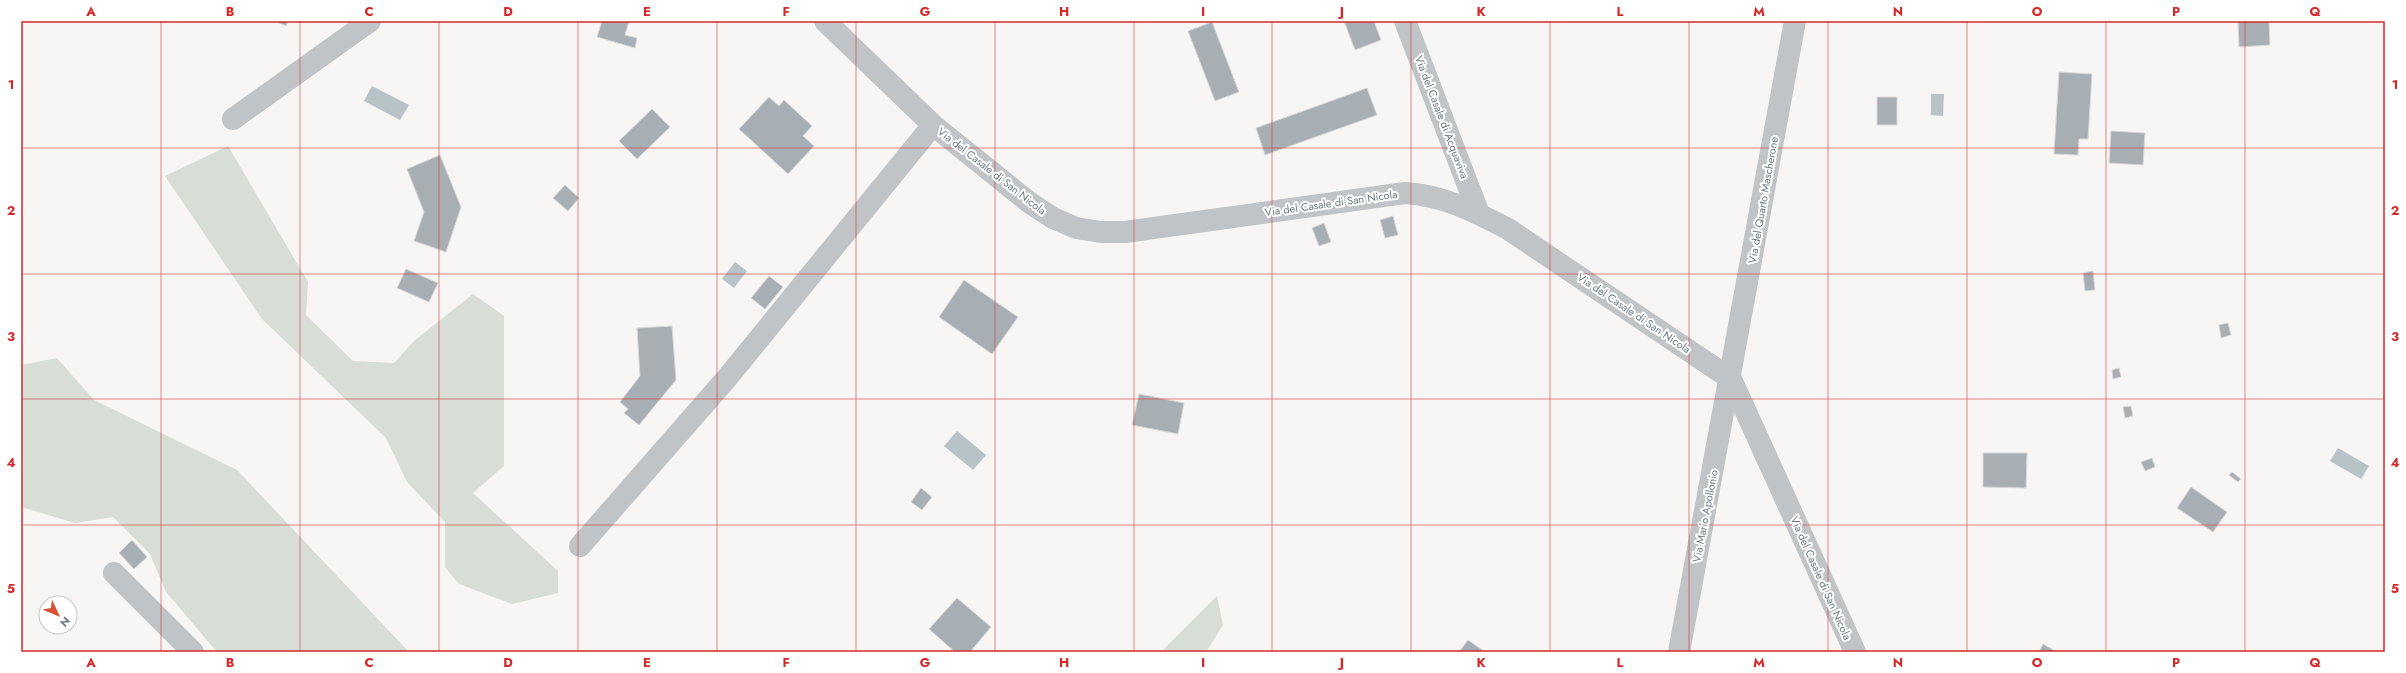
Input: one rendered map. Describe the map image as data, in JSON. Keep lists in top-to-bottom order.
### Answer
{
  "streets": {
    "street": [
      "Via del Casale di Acquaviva",
      "Via del Casale di San Nicola",
      "Via del Quarto Mascherone",
      "Via Mario Apollonio"
    ]
  },
  "crossings": [
    ["Via del Casale di Acquaviva", "Via del Casale di San Nicola"],
    ["Via del Casale di San Nicola", "Via del Quarto Mascherone"],
    ["Via del Casale di San Nicola", "Via Mario Apollonio"],
    ["Via del Quarto Mascherone", "Via Mario Apollonio"]
  ],
  "north": "bottom right",
  "grid": {
    "columns": [
      "A",
      "B",
      "C",
      "D",
      "E",
      "F",
      "G",
      "H",
      "I",
      "J",
      "K",
      "L",
      "M",
      "N",
      "O",
      "P",
      "Q"
    ],
    "rows": [
      "1",
      "2",
      "3",
      "4",
      "5"
    ]
  }
}
